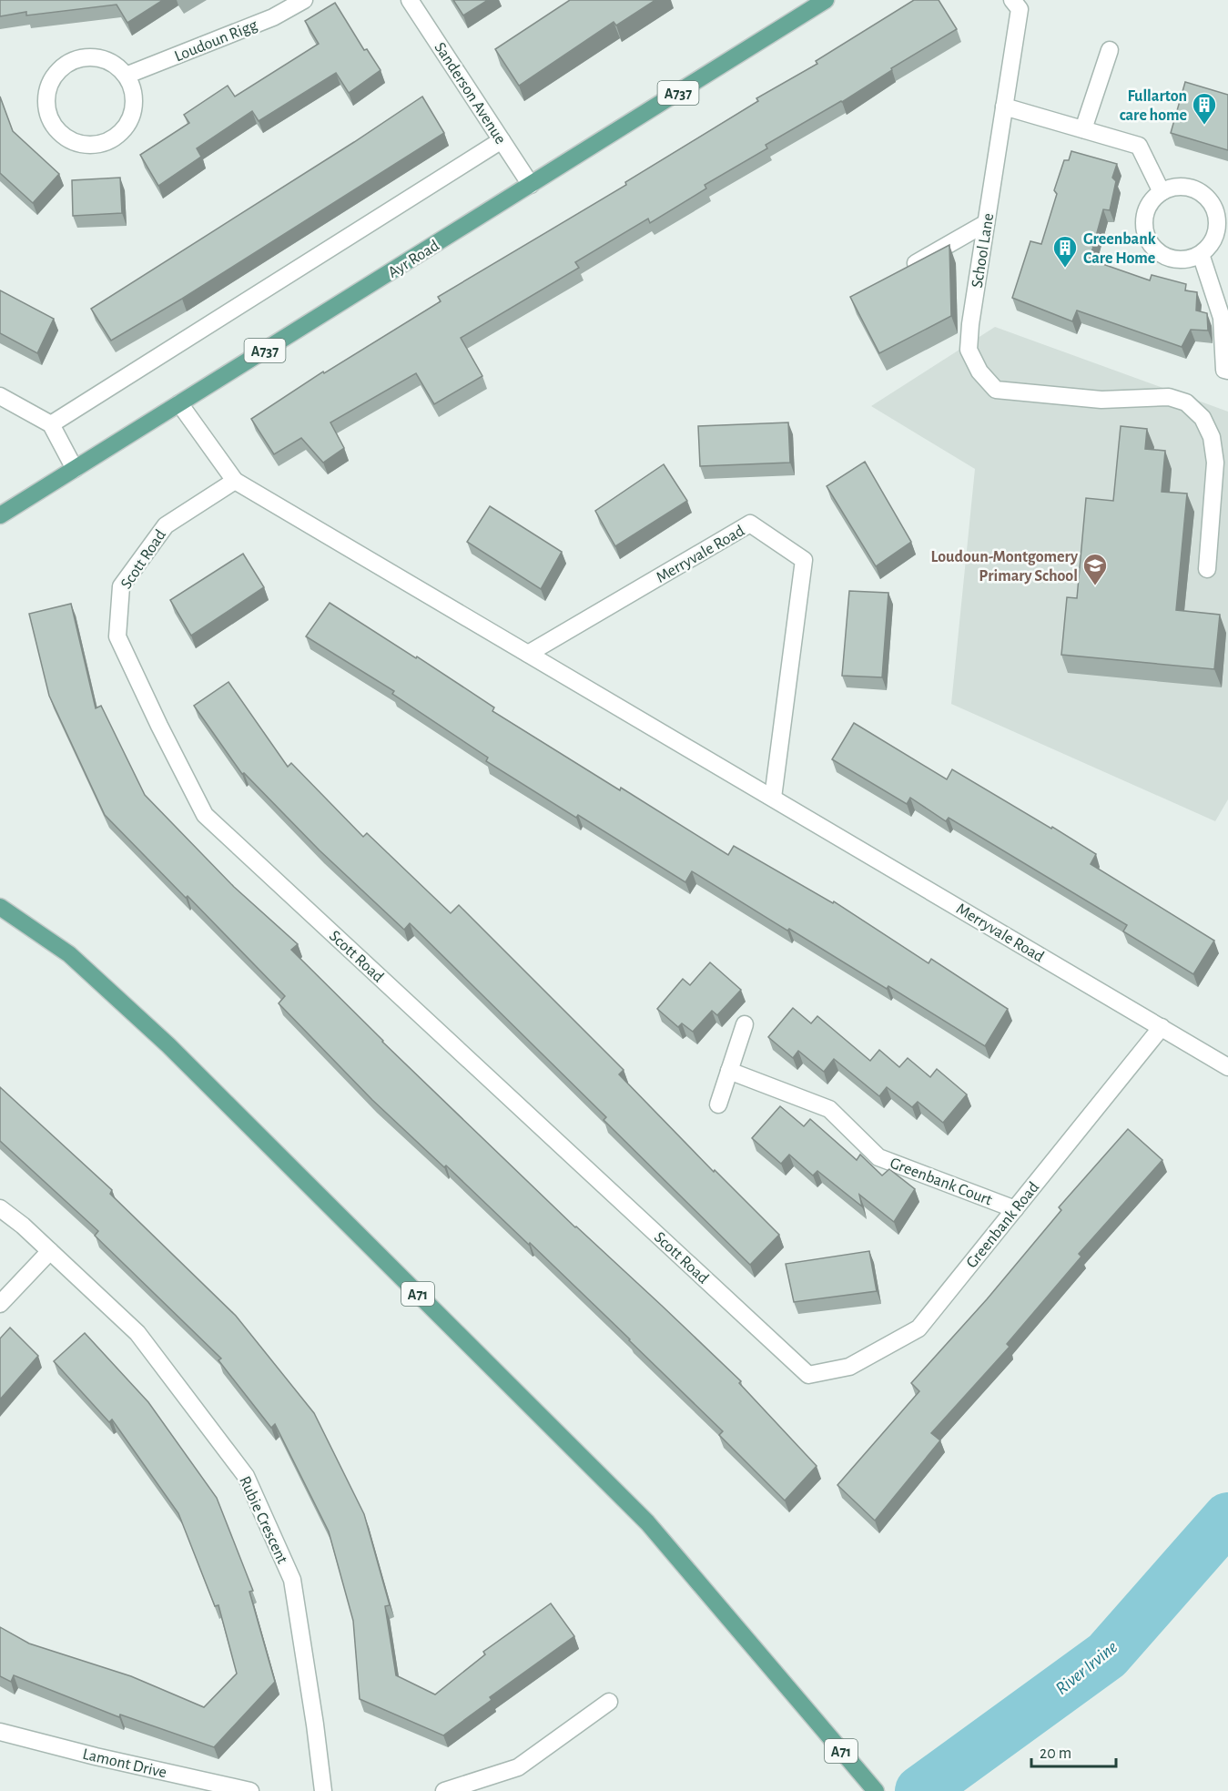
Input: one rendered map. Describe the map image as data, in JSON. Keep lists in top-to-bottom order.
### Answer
{
  "streets": {
    "main road": ["A737", "Ayr Road", "A71"],
    "street": [
      "Loudoun Rigg",
      "Sanderson Avenue",
      "School Lane",
      "Merryvale Road",
      "Scott Road",
      "Greenbank Court",
      "Greenbank Road",
      "Rubie Crescent",
      "Lamont Drive"
    ]
  },
  "crossings": [
    ["Sanderson Avenue", "Ayr Road"],
    ["Ayr Road", "Merryvale Road"],
    ["Merryvale Road", "Scott Road"],
    ["Merryvale Road", "Greenbank Road"],
    ["Scott Road", "Greenbank Road"],
    ["Greenbank Court", "Greenbank Road"]
  ],
  "water": ["River Irvine"],
  "places": {
    "building": ["Fullarton care home", "Greenbank Care Home"],
    "school or university": ["Loudoun-Montgomery Primary School"]
  },
  "scale_bar": "20 m"
}
